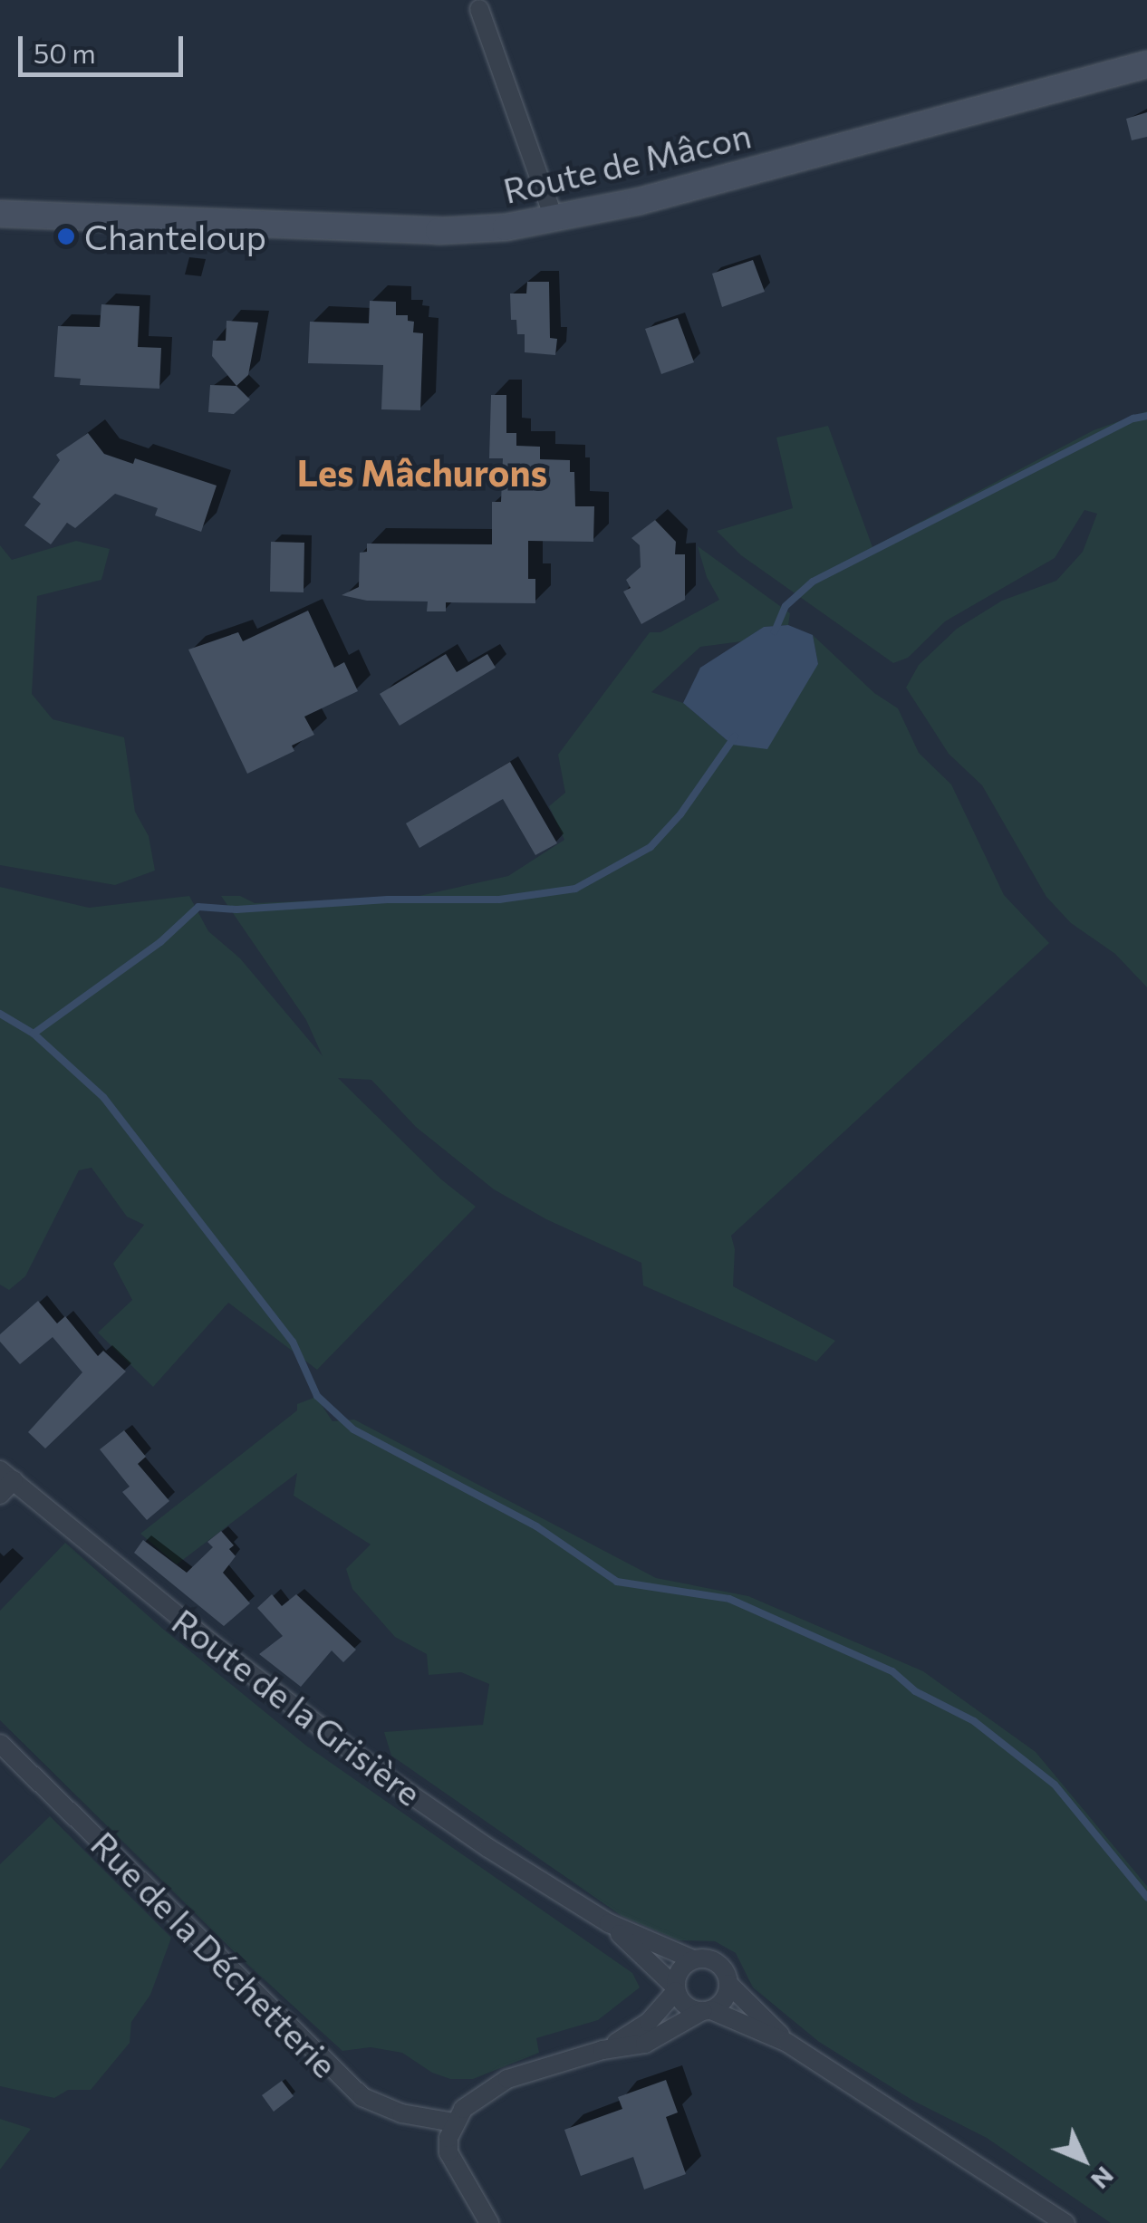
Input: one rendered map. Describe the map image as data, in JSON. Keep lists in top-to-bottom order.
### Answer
{
  "streets": {
    "street": ["Route de Mâcon", "Route de la Grisière", "Rue de la Déchetterie"]
  },
  "districts": ["Les Mâchurons"],
  "places": ["Chanteloup"],
  "scale_bar": "50 m",
  "north": "bottom right"
}
